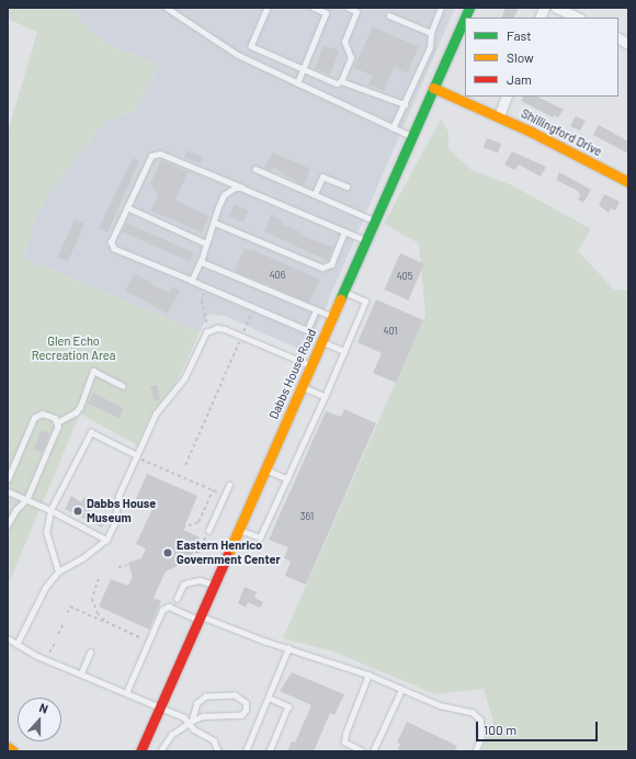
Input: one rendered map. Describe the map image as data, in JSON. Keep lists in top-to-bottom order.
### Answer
{
  "streets": {
    "street": ["Shillingford Drive", "Dabbs House Road"]
  },
  "crossings": [
    ["Shillingford Drive", "Dabbs House Road"]
  ],
  "parks": ["Glen Echo Recreation Area"],
  "places": ["Dabbs House Museum", "Eastern Henrico Government Center"],
  "house_numbers": [
    "406",
    "405",
    "401",
    "361"
  ],
  "legend": ["Fast", "Slow", "Jam"],
  "scale_bar": "100 m",
  "north": "top"
}
